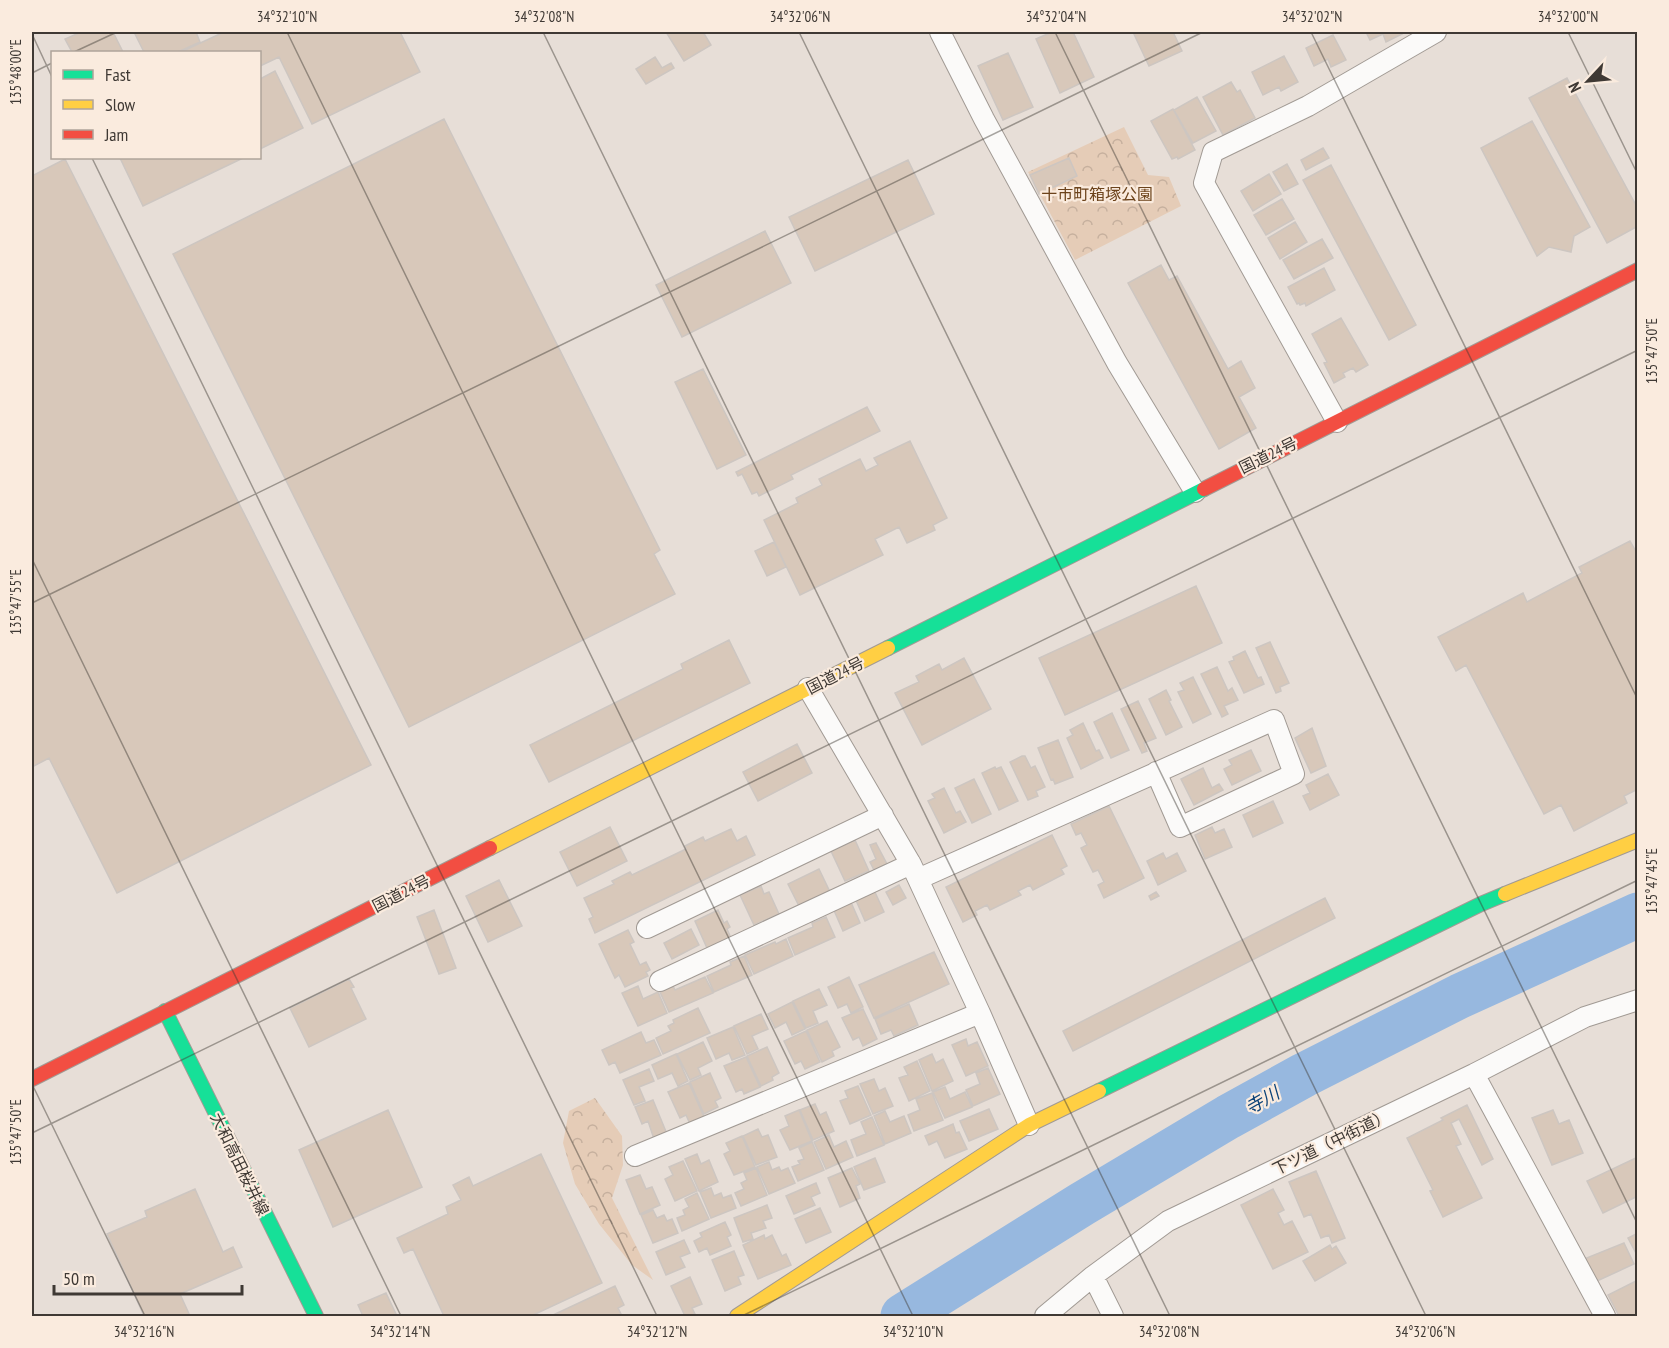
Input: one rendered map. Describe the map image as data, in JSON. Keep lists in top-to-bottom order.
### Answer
{
  "streets": {
    "main road": ["国道24号", "大和高田桜井線"],
    "street": ["下ツ道（中街道）"]
  },
  "crossings": [
    ["国道24号", "大和高田桜井線"]
  ],
  "water": ["寺川"],
  "parks": ["十市町箱塚公園"],
  "legend": ["Fast", "Slow", "Jam"],
  "scale_bar": "50 m",
  "north": "bottom left",
  "coordinates": [
    "34°32'10\"N",
    "34°32'08\"N",
    "34°32'06\"N",
    "34°32'04\"N",
    "34°32'02\"N",
    "34°32'00\"N",
    "135°48'00\"E",
    "135°47'50\"E",
    "135°47'55\"E",
    "135°47'45\"E",
    "34°32'16\"N",
    "34°32'14\"N",
    "34°32'12\"N"
  ]
}
